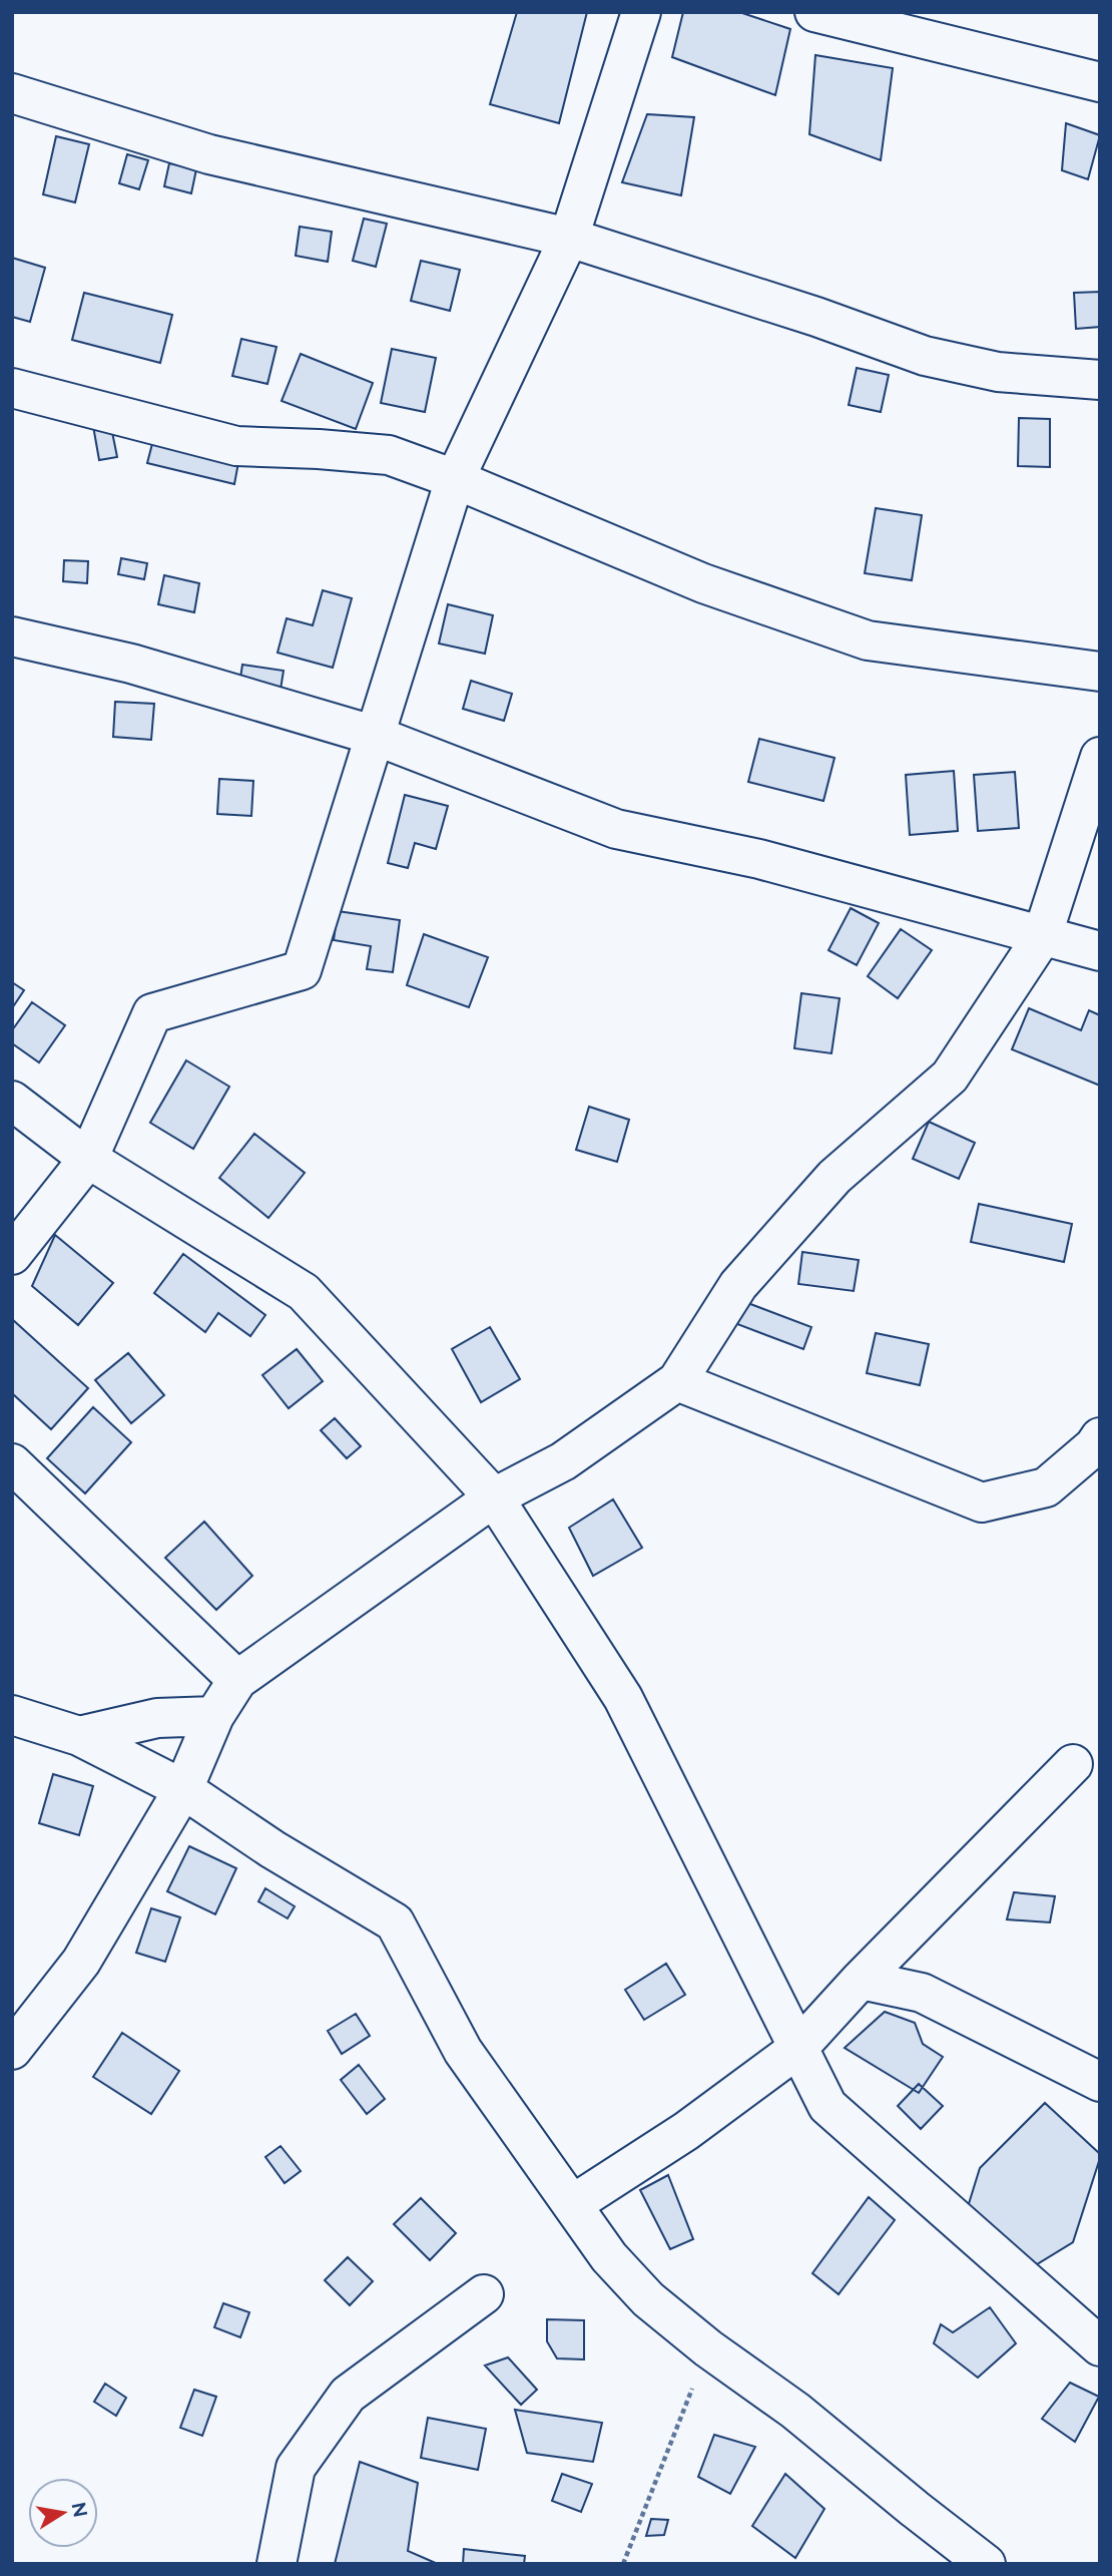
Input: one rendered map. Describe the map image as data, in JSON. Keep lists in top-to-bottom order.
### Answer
{
  "north": "right"
}
